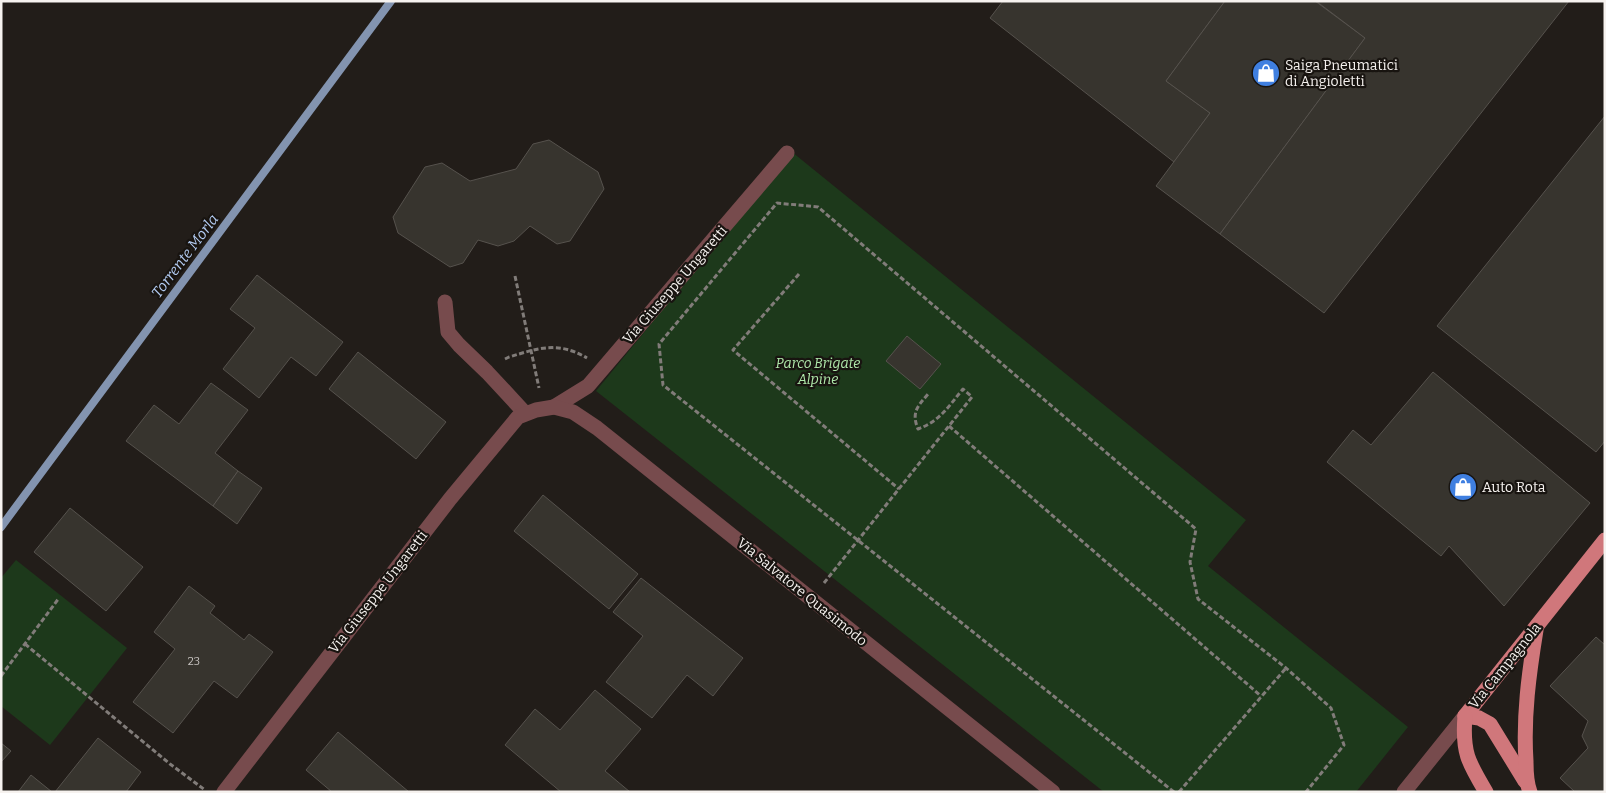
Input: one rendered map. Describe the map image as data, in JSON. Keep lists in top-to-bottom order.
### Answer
{
  "streets": {
    "main road": ["Via Campagnola"],
    "street": ["Via Giuseppe Ungaretti", "Via Salvatore Quasimodo"]
  },
  "crossings": [
    ["Via Giuseppe Ungaretti", "Via Salvatore Quasimodo"]
  ],
  "water": ["Torrente Morla"],
  "parks": ["Parco Brigate Alpine"],
  "places": {
    "shop": ["Saiga Pneumatici di Angioletti", "Auto Rota"]
  },
  "house_numbers": ["23"]
}
